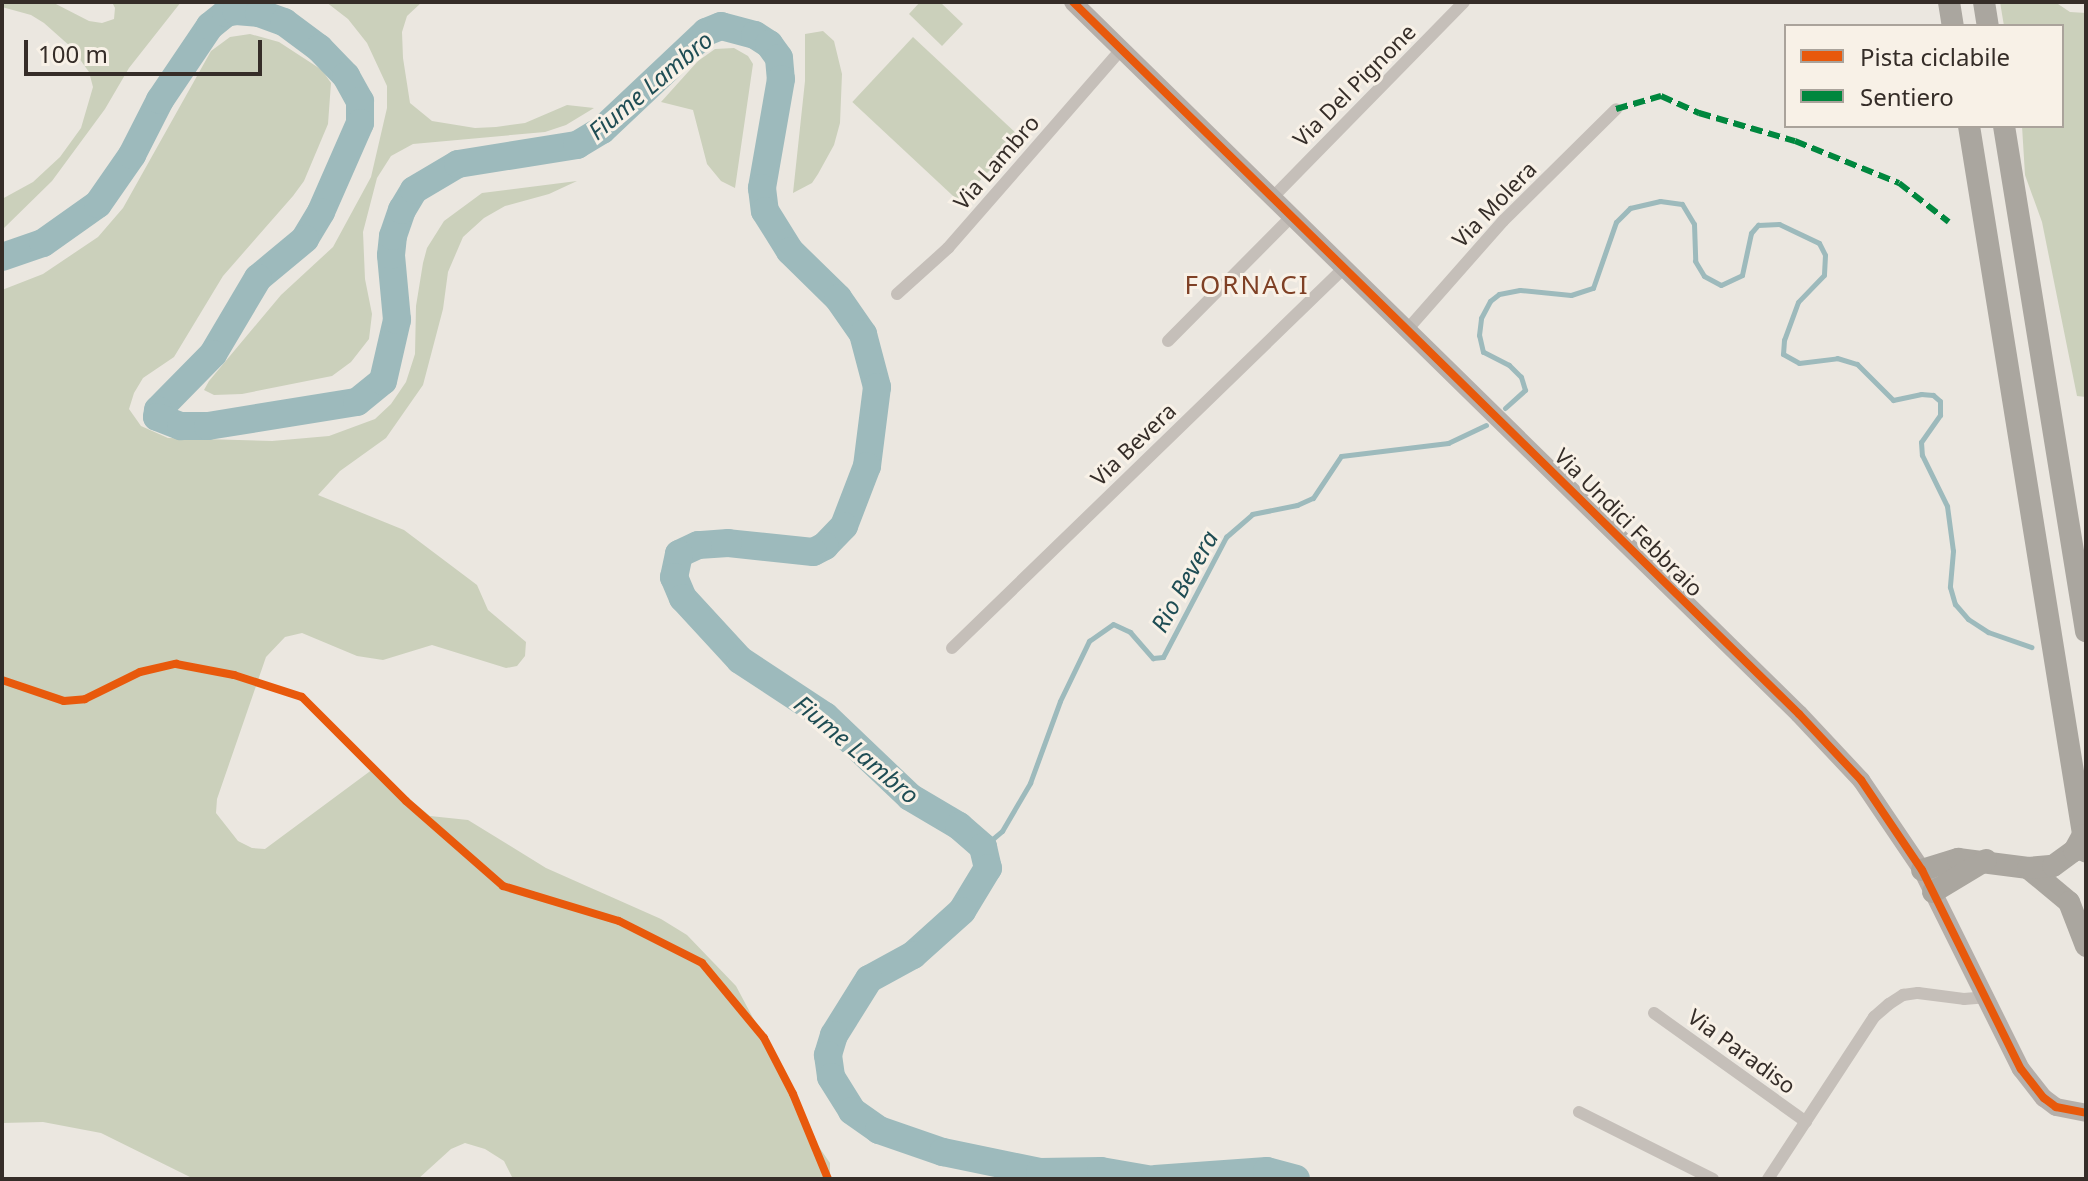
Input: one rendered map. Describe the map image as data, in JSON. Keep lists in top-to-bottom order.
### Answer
{
  "streets": {
    "street": [
      "Via Del Pignone",
      "Via Lambro",
      "Via Molera",
      "Via Bevera",
      "Via Undici Febbraio",
      "Via Paradiso"
    ]
  },
  "crossings": [
    ["Via Del Pignone", "Via Undici Febbraio"],
    ["Via Lambro", "Via Undici Febbraio"],
    ["Via Molera", "Via Undici Febbraio"],
    ["Via Bevera", "Via Undici Febbraio"],
    ["Via Undici Febbraio", "Via Paradiso"]
  ],
  "districts": ["FORNACI"],
  "water": ["Fiume Lambro", "Rio Bevera"],
  "legend": ["Pista ciclabile", "Sentiero"],
  "scale_bar": "100 m"
}
